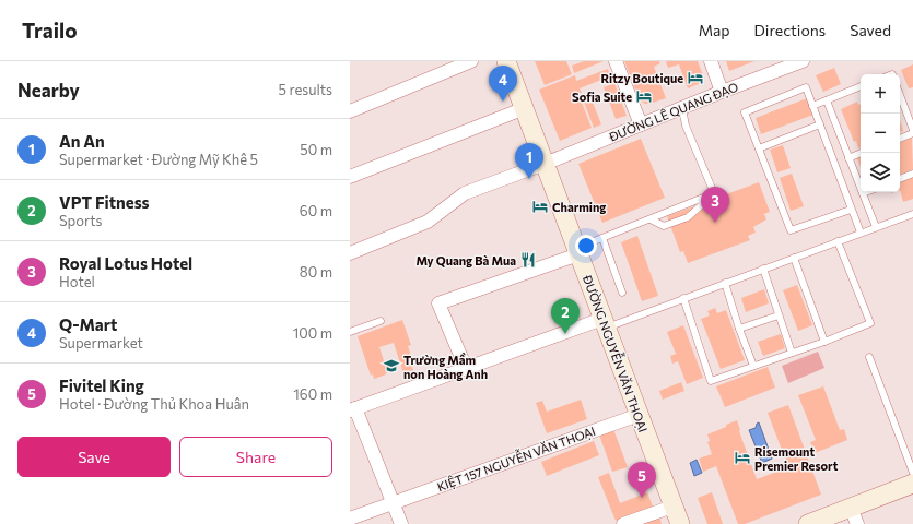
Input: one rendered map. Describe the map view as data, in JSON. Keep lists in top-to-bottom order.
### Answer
{
  "streets": {
    "main road": ["ĐƯỜNG NGUYỄN VĂN THOẠI"],
    "street": ["ĐƯỜNG LÊ QUANG ĐẠO", "KIỆT 157 NGUYỄN VĂN THOẠI"]
  },
  "crossings": [
    ["ĐƯỜNG LÊ QUANG ĐẠO", "ĐƯỜNG NGUYỄN VĂN THOẠI"],
    ["ĐƯỜNG NGUYỄN VĂN THOẠI", "KIỆT 157 NGUYỄN VĂN THOẠI"]
  ],
  "places": {
    "hotel": [
      "Ritzy Boutique",
      "Sofia Suite",
      "Charming",
      "Risemount Premier Resort"
    ],
    "restaurant": ["My Quang Bà Mua"],
    "school or university": ["Trường Mầm non Hoàng Anh"]
  },
  "page": {
    "header": "Trailo",
    "nav": ["Map", "Directions", "Saved"],
    "heading": ["Nearby", "5 results"],
    "pins": [
      "4",
      "1",
      "3",
      "2",
      "5"
    ],
    "map_buttons": ["+", "−"],
    "list": [
      {
        "mark": "1",
        "name": "An An",
        "note": "Supermarket · Đường Mỹ Khê 5",
        "value": "50 m"
      },
      {
        "mark": "2",
        "name": "VPT Fitness",
        "note": "Sports",
        "value": "60 m"
      },
      {
        "mark": "3",
        "name": "Royal Lotus Hotel",
        "note": "Hotel",
        "value": "80 m"
      },
      {
        "mark": "4",
        "name": "Q-Mart",
        "note": "Supermarket",
        "value": "100 m"
      },
      {
        "mark": "5",
        "name": "Fivitel King",
        "note": "Hotel · Đường Thủ Khoa Huân",
        "value": "160 m"
      }
    ],
    "buttons": ["Save", "Share"]
  }
}
